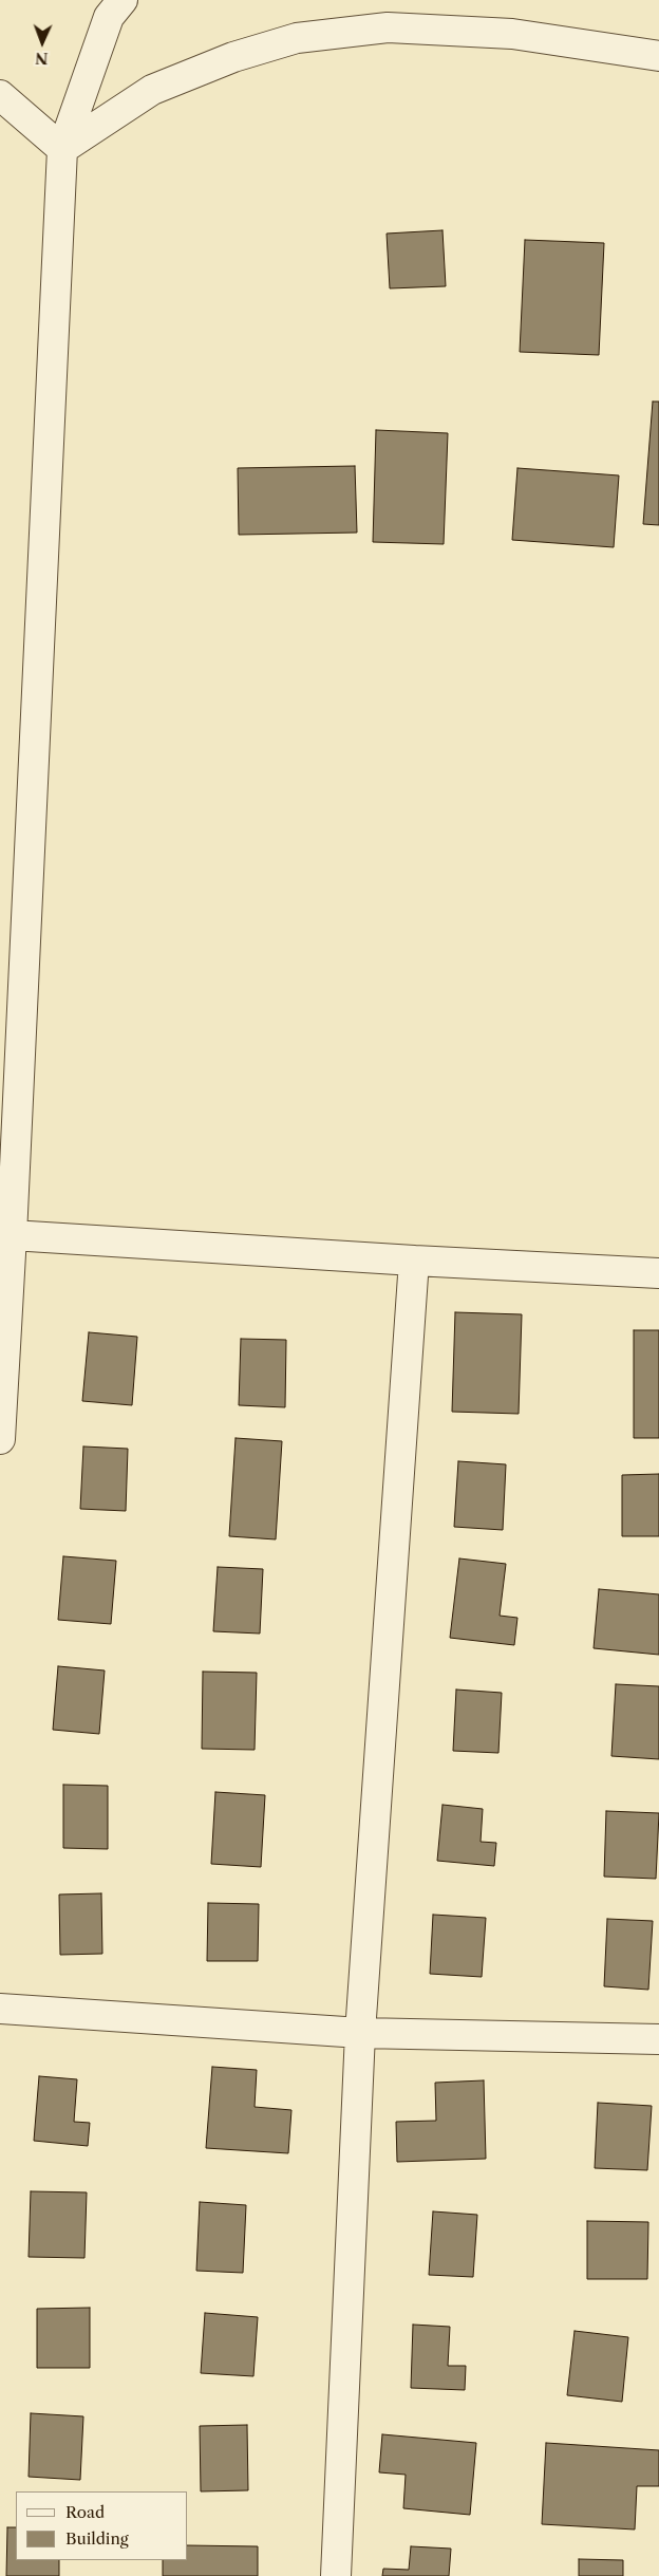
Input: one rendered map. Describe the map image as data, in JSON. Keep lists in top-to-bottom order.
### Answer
{
  "legend": ["Road", "Building"],
  "north": "bottom"
}
